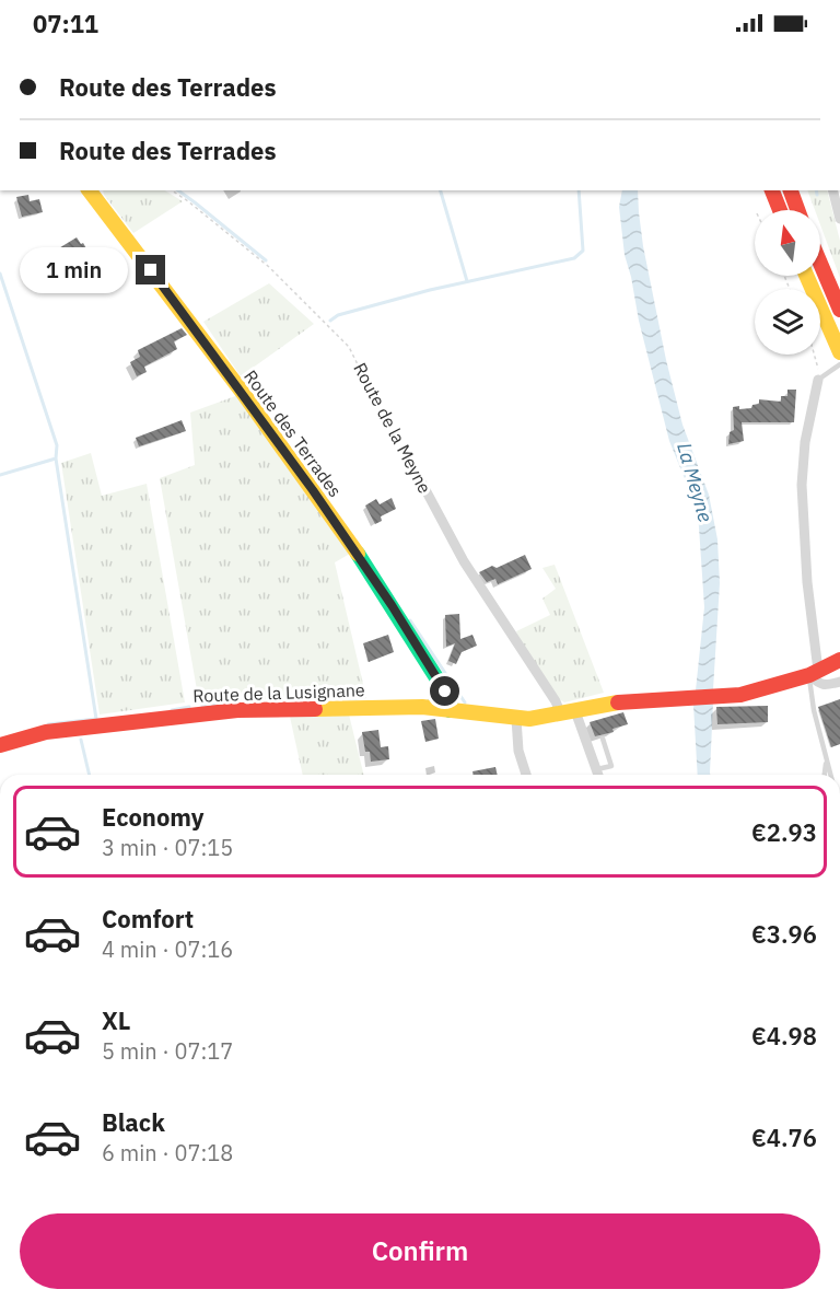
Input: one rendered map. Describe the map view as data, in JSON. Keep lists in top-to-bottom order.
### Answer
{
  "streets": {
    "main road": ["Route des Terrades", "Route de la Lusignane"],
    "street": ["Route de la Meyne"]
  },
  "crossings": [
    ["Route de la Meyne", "Route de la Lusignane"],
    ["Route des Terrades", "Route de la Lusignane"]
  ],
  "water": ["La Meyne"],
  "north": "top",
  "page": {
    "status": "07:11",
    "banner": ["Route des Terrades", "Route des Terrades"],
    "bubble": "1 min",
    "list": [
      {
        "name": "Economy",
        "note": "3 min · 07:15",
        "value": "€2.93"
      },
      {
        "name": "Comfort",
        "note": "4 min · 07:16",
        "value": "€3.96"
      },
      {
        "name": "XL",
        "note": "5 min · 07:17",
        "value": "€4.98"
      },
      {
        "name": "Black",
        "note": "6 min · 07:18",
        "value": "€4.76"
      }
    ],
    "buttons": "Confirm"
  }
}
